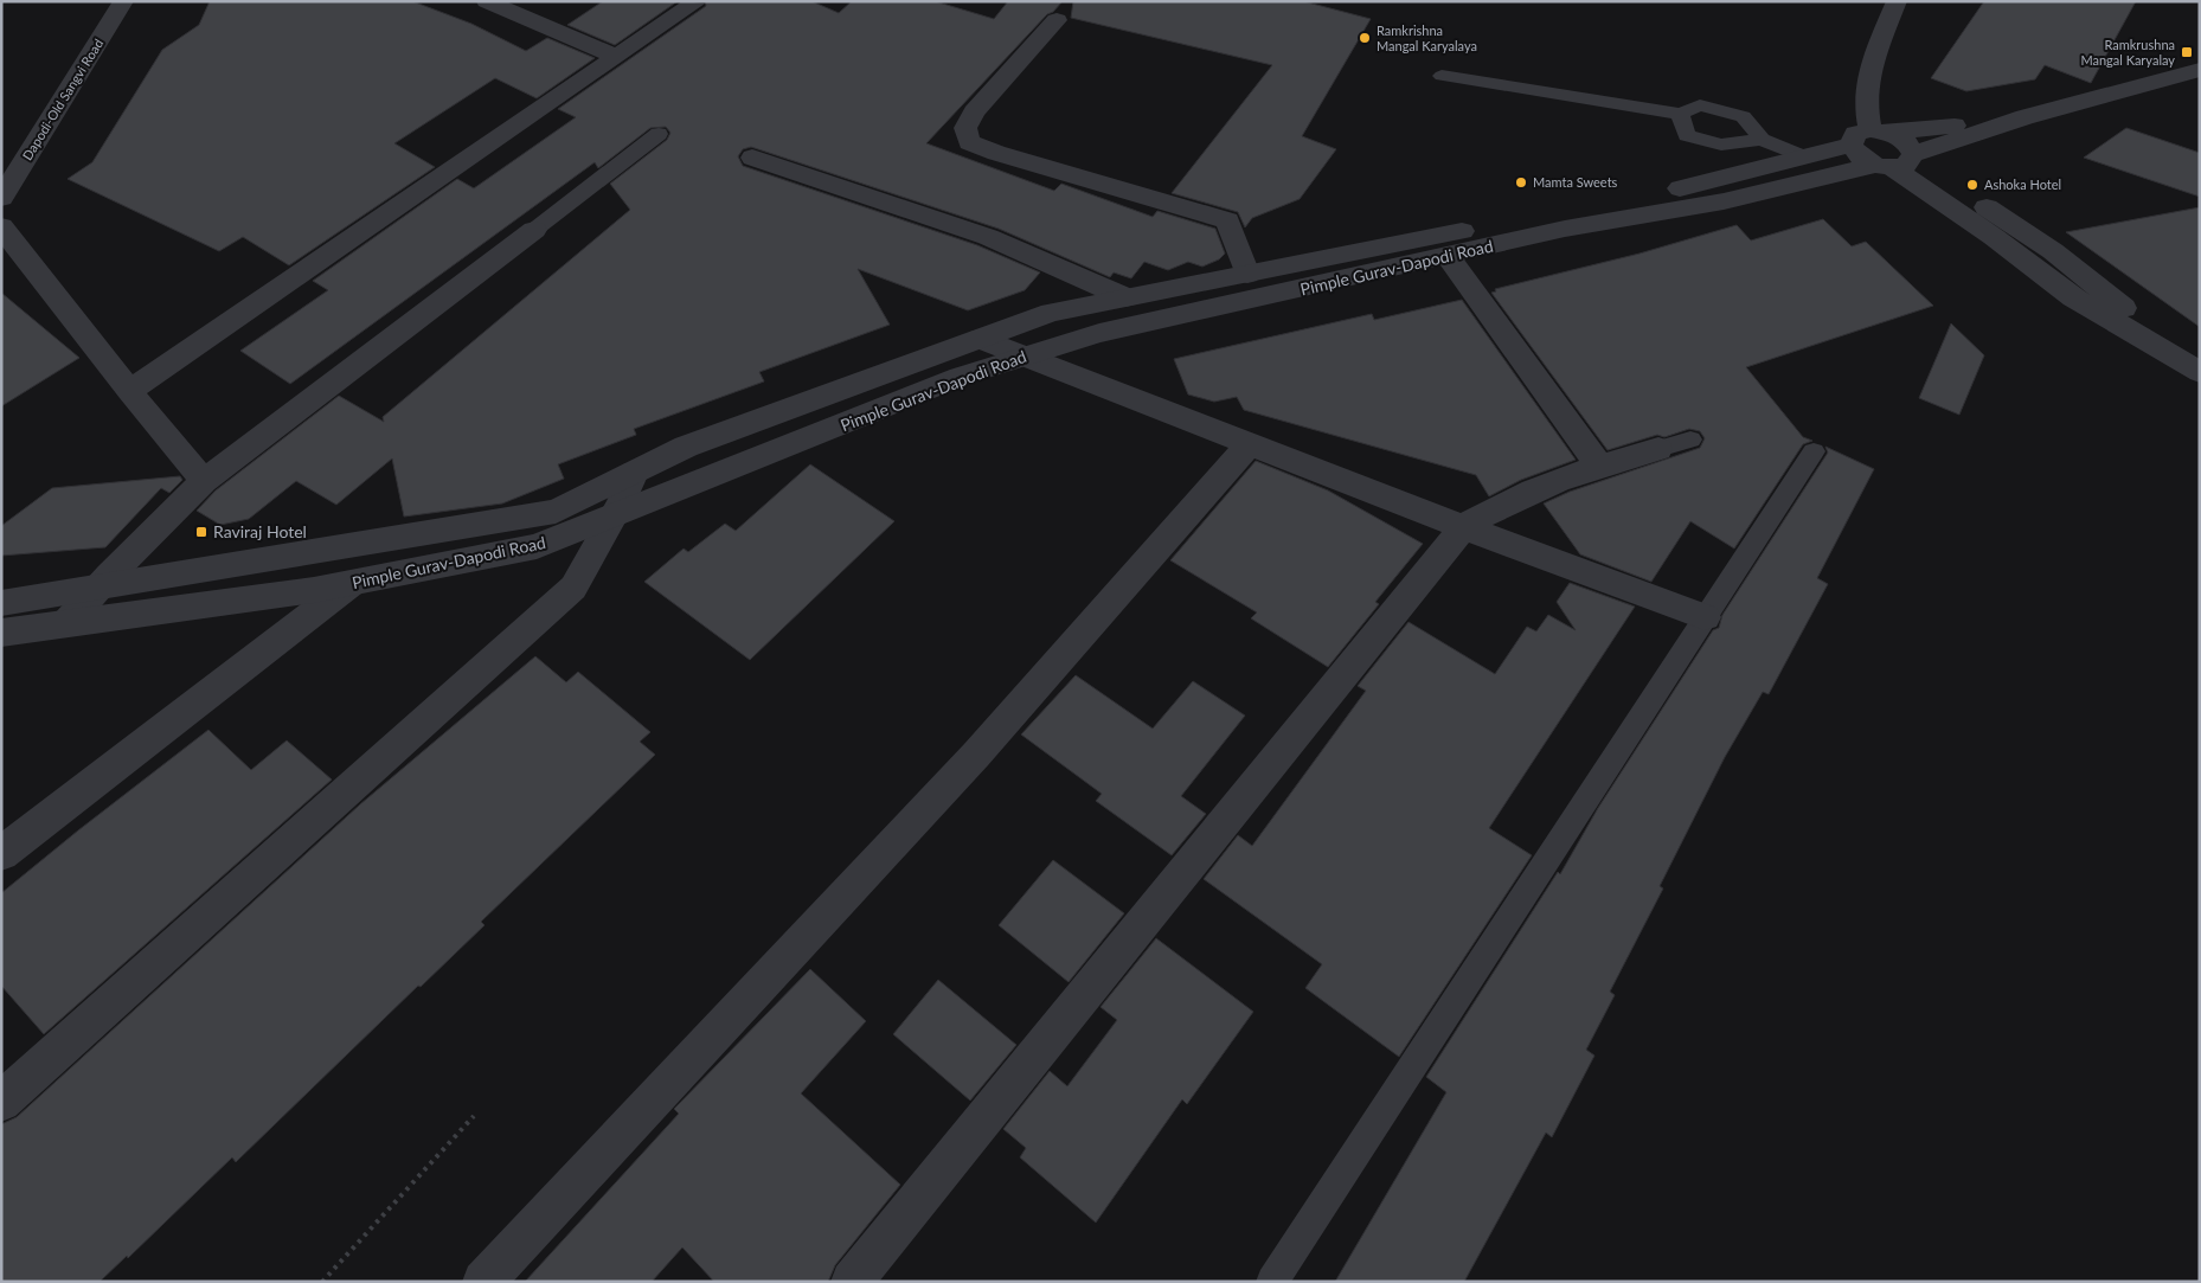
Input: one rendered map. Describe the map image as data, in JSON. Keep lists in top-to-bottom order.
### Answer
{
  "streets": {
    "street": ["Dapodi-Old Sangvi Road", "Pimple Gurav-Dapodi Road"]
  },
  "places": {
    "other": ["Ramkrishna Mangal Karyalaya", "Mamta Sweets", "Ashoka Hotel"],
    "transit": ["Ramkrushna Mangal Karyalay", "Raviraj Hotel"]
  }
}
